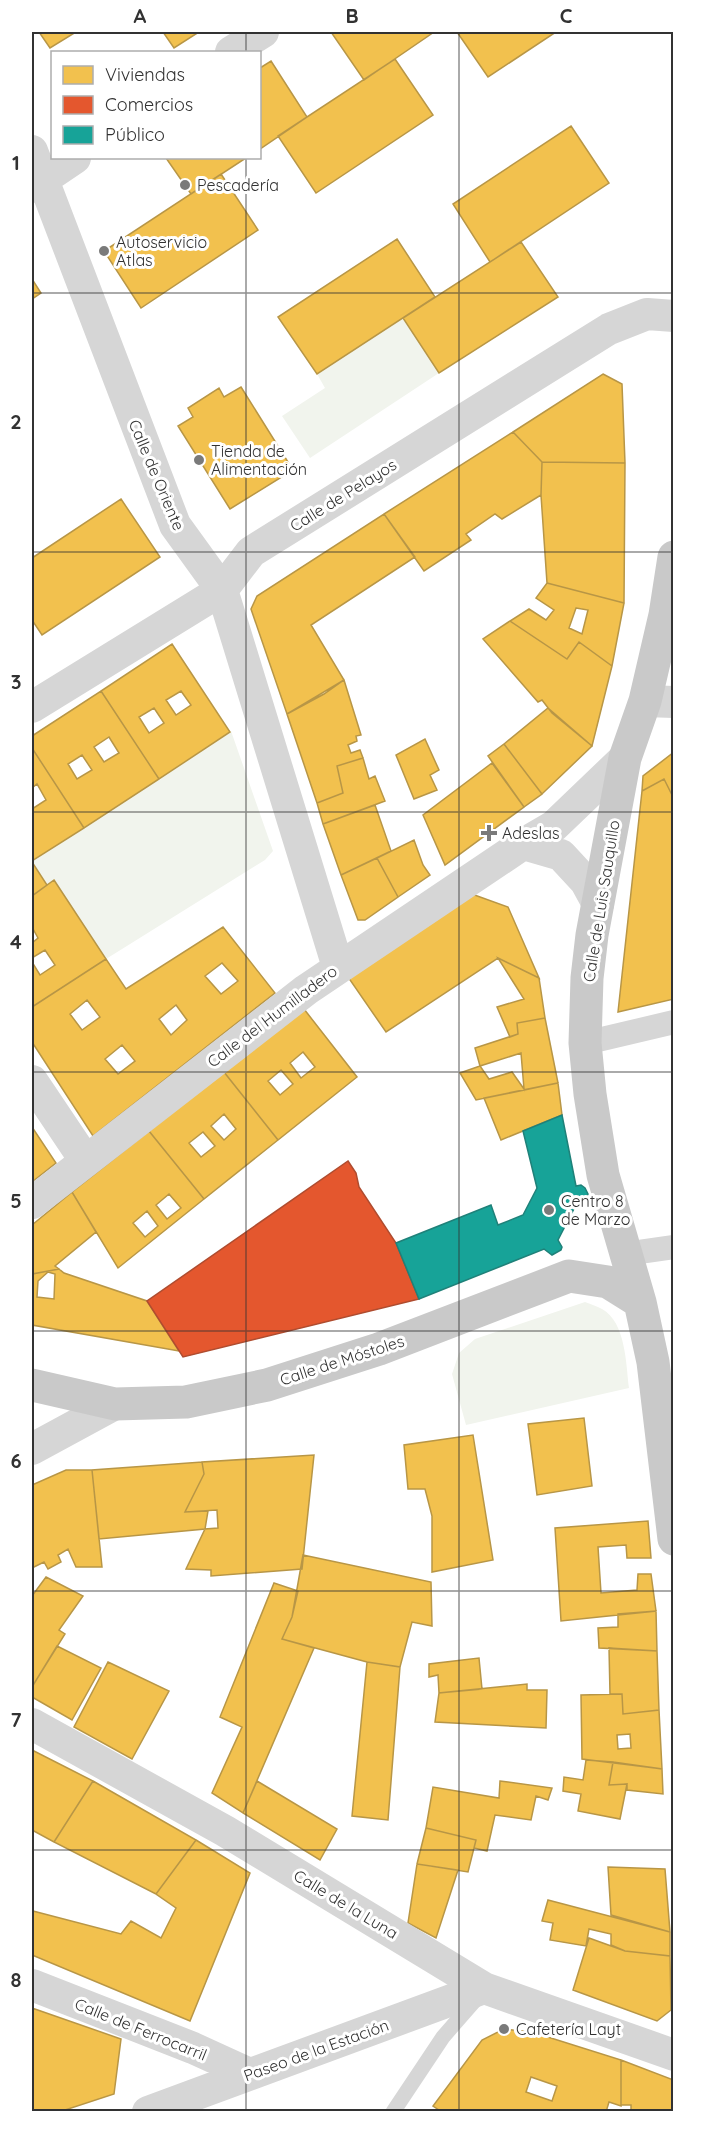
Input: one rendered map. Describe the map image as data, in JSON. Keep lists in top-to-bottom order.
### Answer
{
  "streets": {
    "main road": ["Calle de Luis Sauquillo", "Calle de Móstoles"],
    "street": [
      "Calle de Oriente",
      "Calle de Pelayos",
      "Calle del Humilladero",
      "Calle de la Luna",
      "Calle de Ferrocarril",
      "Paseo de la Estación"
    ]
  },
  "crossings": [
    ["Calle de Oriente", "Calle de Pelayos"],
    ["Calle de Oriente", "Calle del Humilladero"],
    ["Calle de Luis Sauquillo", "Calle del Humilladero"],
    ["Calle de Luis Sauquillo", "Calle de Móstoles"],
    ["Calle de la Luna", "Paseo de la Estación"],
    ["Calle de Ferrocarril", "Paseo de la Estación"]
  ],
  "places": {
    "other": [
      "Pescadería",
      "Autoservicio Atlas",
      "Tienda de Alimentación",
      "Centro 8 de Marzo",
      "Cafetería Layt"
    ],
    "health": ["Adeslas"]
  },
  "legend": ["Viviendas", "Comercios", "Público"],
  "grid": {
    "columns": ["A", "B", "C"],
    "rows": [
      "1",
      "2",
      "3",
      "4",
      "5",
      "6",
      "7",
      "8"
    ]
  }
}
